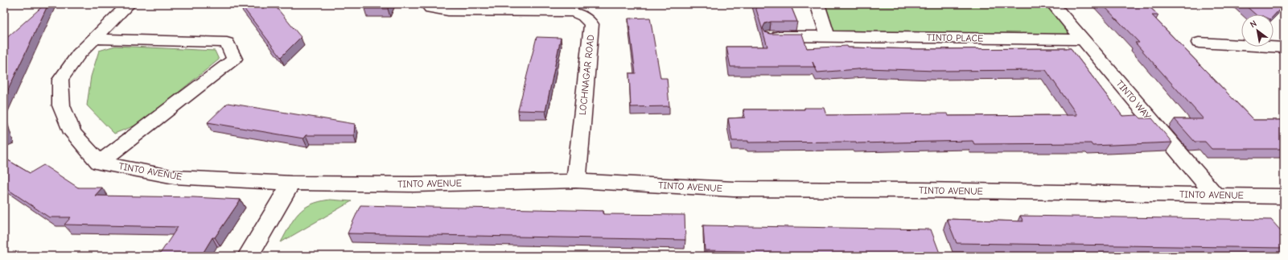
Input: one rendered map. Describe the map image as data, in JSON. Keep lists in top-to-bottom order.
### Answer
{
  "streets": {
    "street": [
      "TINTO PLACE",
      "LOCHNAGAR ROAD",
      "TINTO WAY",
      "TINTO AVENUE"
    ]
  },
  "crossings": [
    ["TINTO PLACE", "TINTO WAY"],
    ["LOCHNAGAR ROAD", "TINTO AVENUE"],
    ["TINTO WAY", "TINTO AVENUE"]
  ],
  "north": "top left"
}
